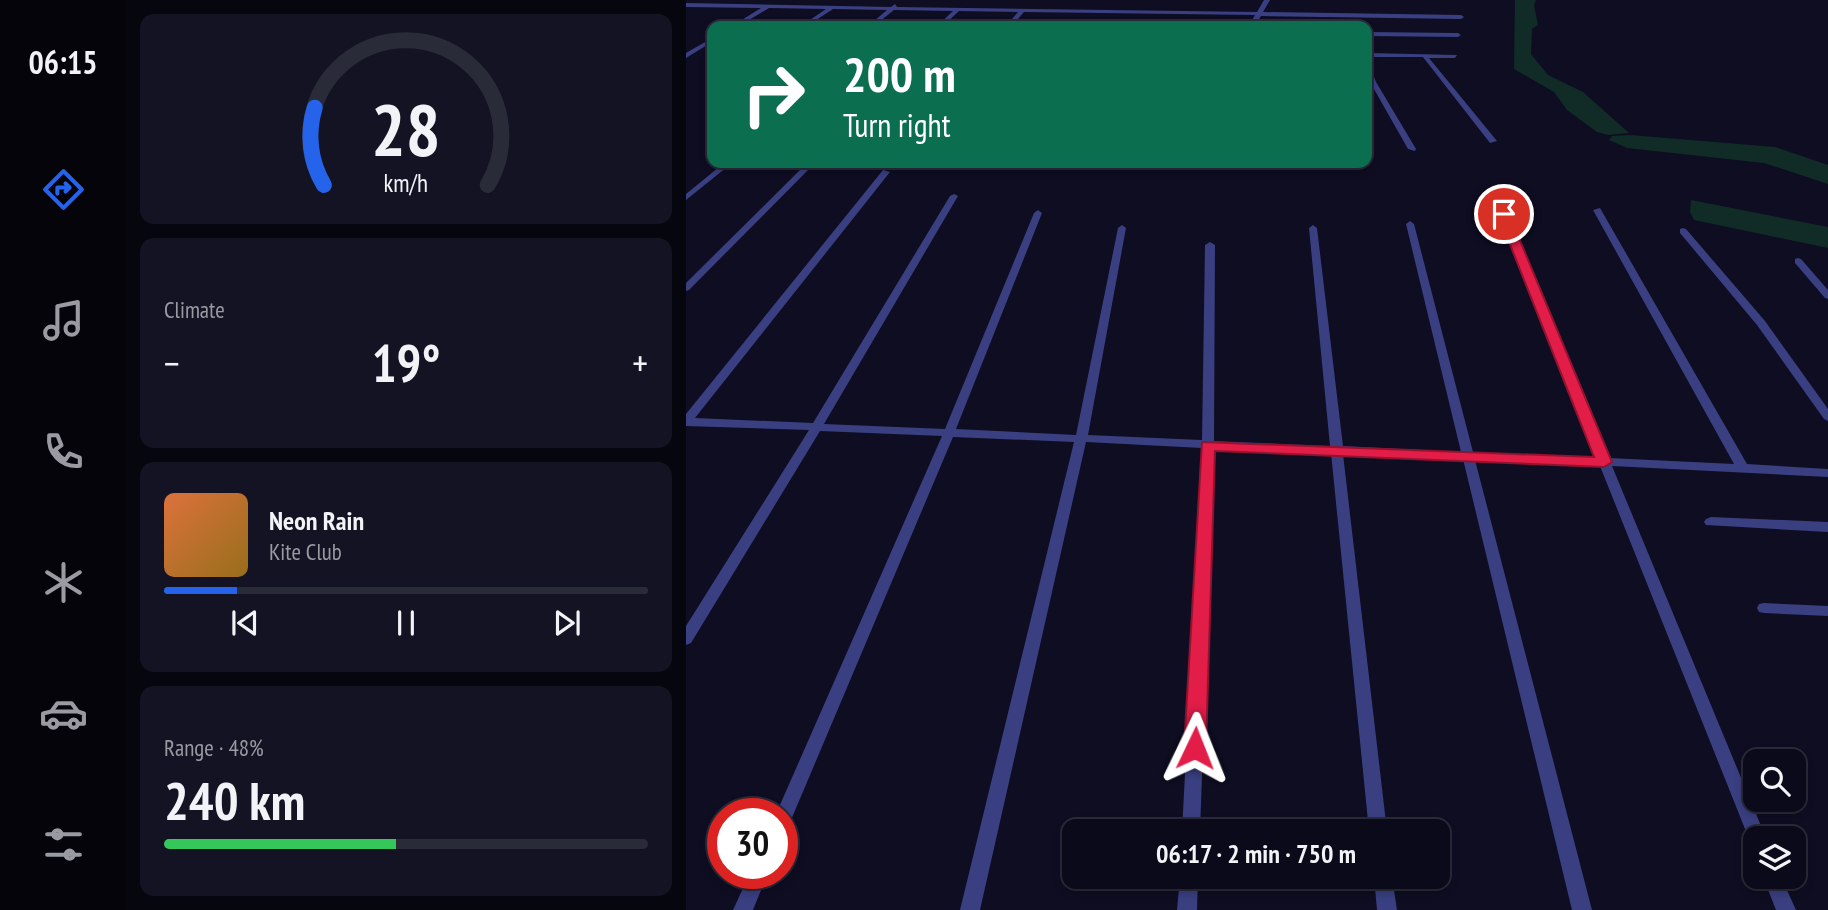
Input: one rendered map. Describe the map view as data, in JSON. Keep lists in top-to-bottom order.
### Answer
{
  "page": {
    "tabs": "06:15",
    "turn": ["200 m", "Turn right"],
    "tile": [
      "Climate",
      ["Range · 48%", "240 km"]
    ],
    "heat": ["−", "19°", "+"],
    "song": ["Neon Rain", "Kite Club"],
    "limit": "30",
    "trip": "06:17 · 2 min · 750 m",
    "gauge": ["28", "km/h"]
  }
}
